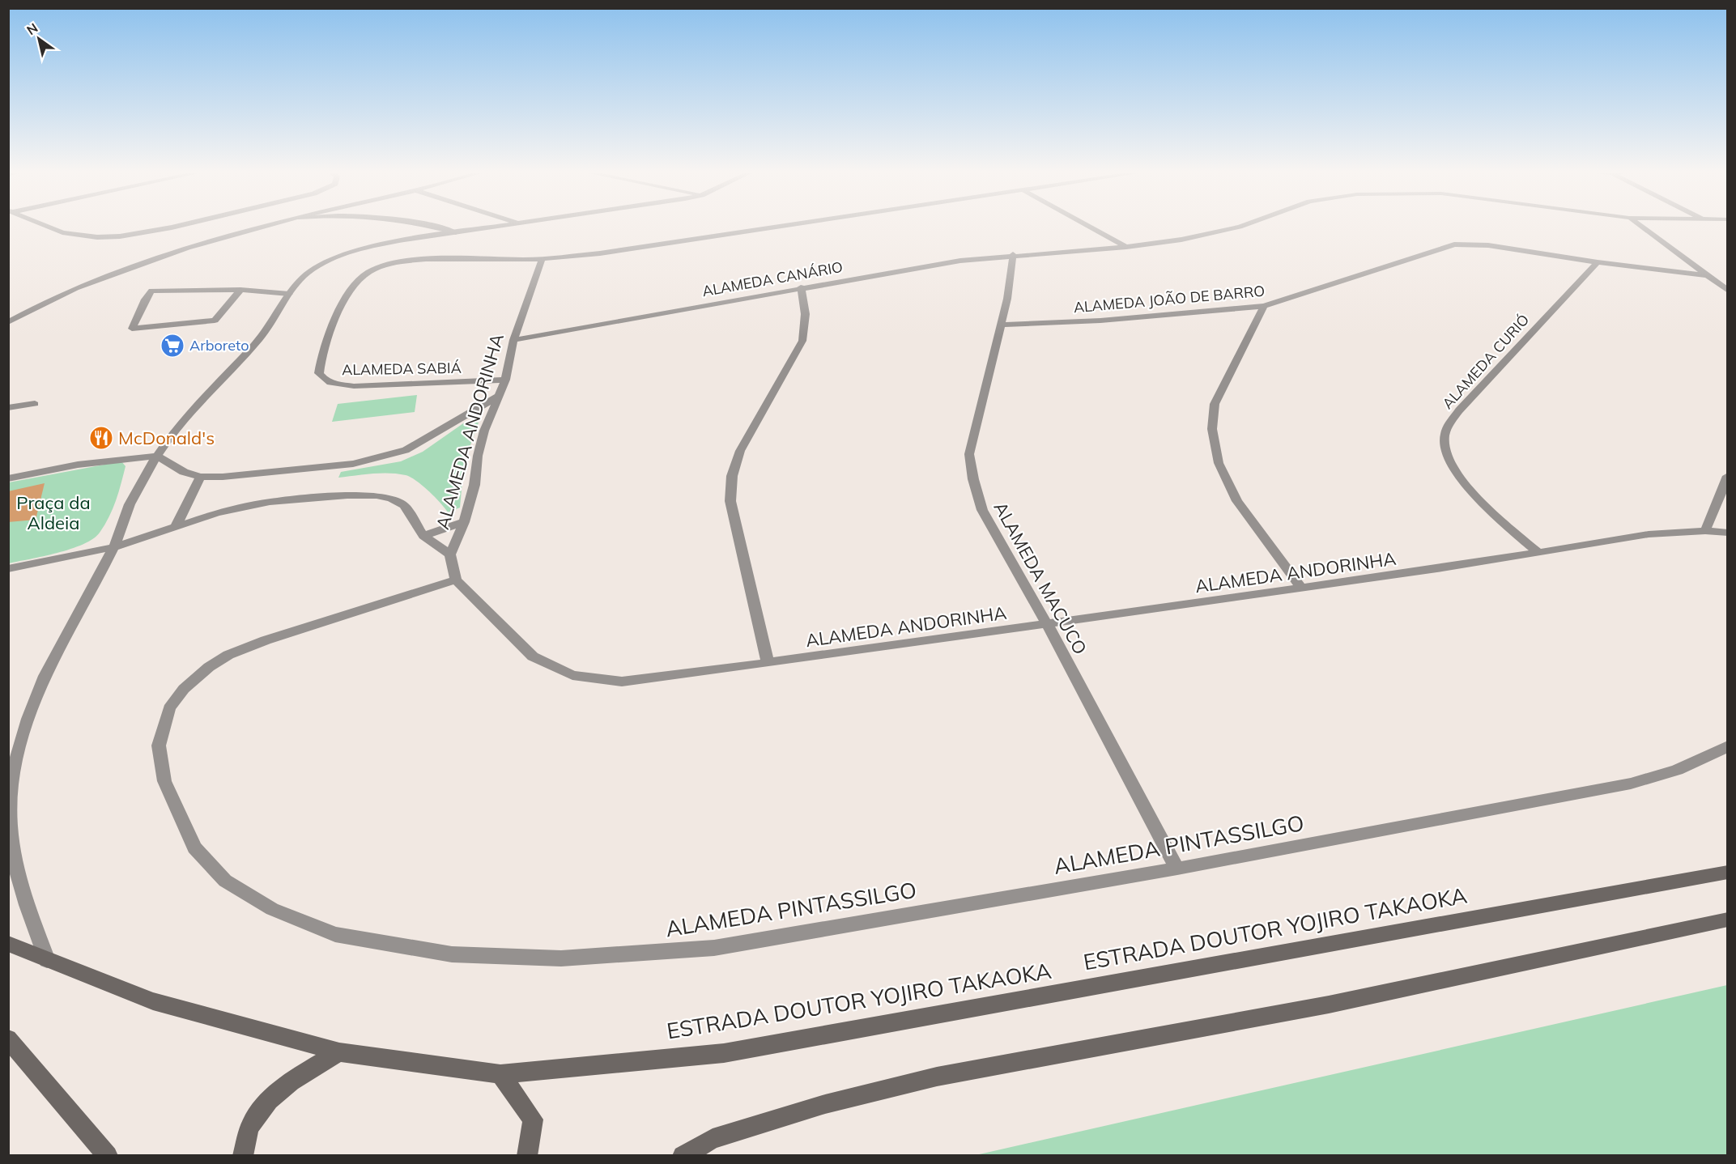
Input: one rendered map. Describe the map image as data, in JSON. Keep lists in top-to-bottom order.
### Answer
{
  "streets": {
    "main road": ["ESTRADA DOUTOR YOJIRO TAKAOKA"],
    "street": [
      "ALAMEDA CANÁRIO",
      "ALAMEDA JOÃO DE BARRO",
      "ALAMEDA CURIÓ",
      "ALAMEDA SABIÁ",
      "ALAMEDA ANDORINHA",
      "ALAMEDA MACUCO",
      "ALAMEDA PINTASSILGO"
    ]
  },
  "crossings": [
    ["ALAMEDA CANÁRIO", "ALAMEDA ANDORINHA"],
    ["ALAMEDA CANÁRIO", "ALAMEDA MACUCO"],
    ["ALAMEDA JOÃO DE BARRO", "ALAMEDA CURIÓ"],
    ["ALAMEDA JOÃO DE BARRO", "ALAMEDA MACUCO"],
    ["ALAMEDA CURIÓ", "ALAMEDA ANDORINHA"],
    ["ALAMEDA SABIÁ", "ALAMEDA ANDORINHA"],
    ["ALAMEDA ANDORINHA", "ALAMEDA MACUCO"],
    ["ALAMEDA ANDORINHA", "ALAMEDA PINTASSILGO"],
    ["ALAMEDA MACUCO", "ALAMEDA PINTASSILGO"]
  ],
  "parks": ["Praça da Aldeia"],
  "places": {
    "supermarket": ["Arboreto"],
    "restaurant": ["McDonald's"]
  },
  "north": "top left"
}
